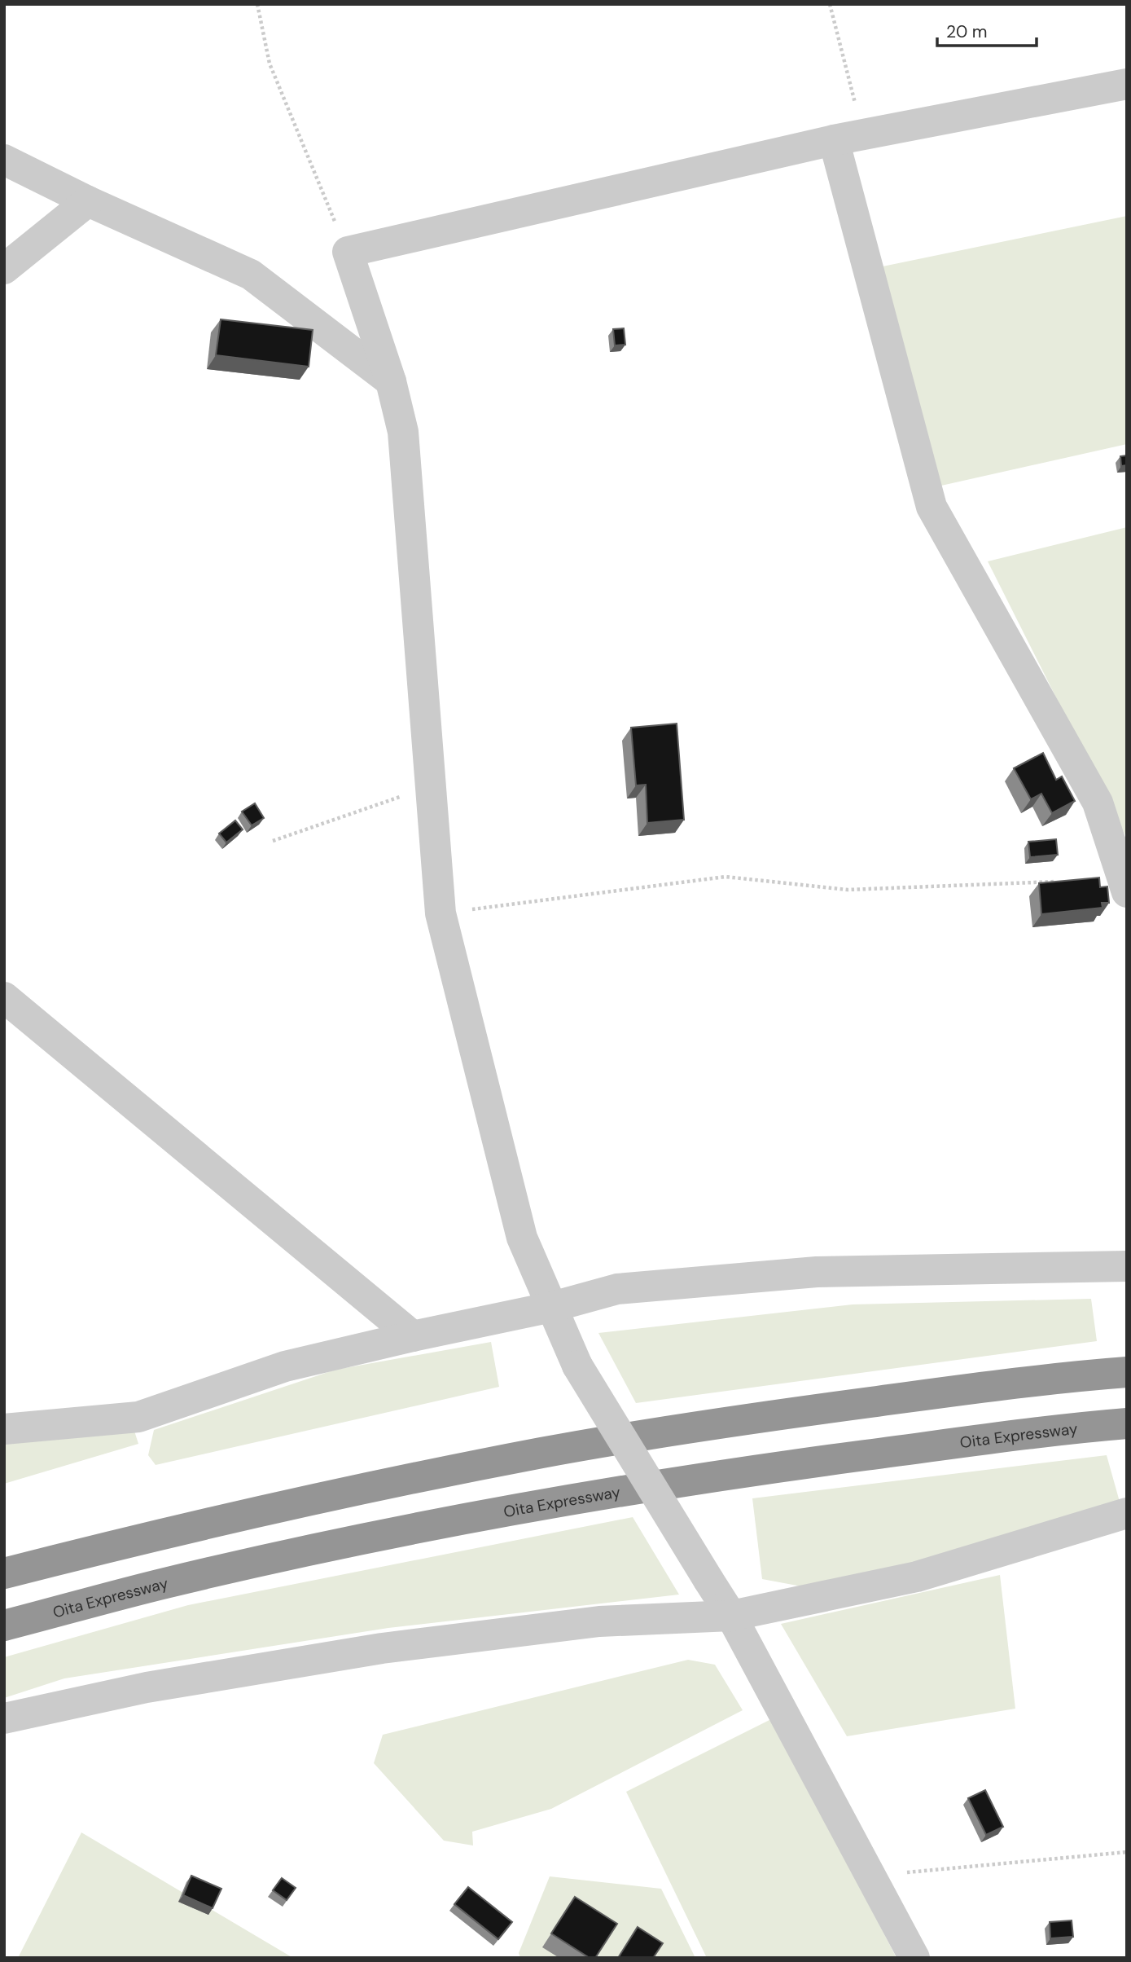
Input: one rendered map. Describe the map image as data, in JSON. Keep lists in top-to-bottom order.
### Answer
{
  "streets": {
    "highway": ["Oita Expressway"]
  },
  "scale_bar": "20 m"
}
